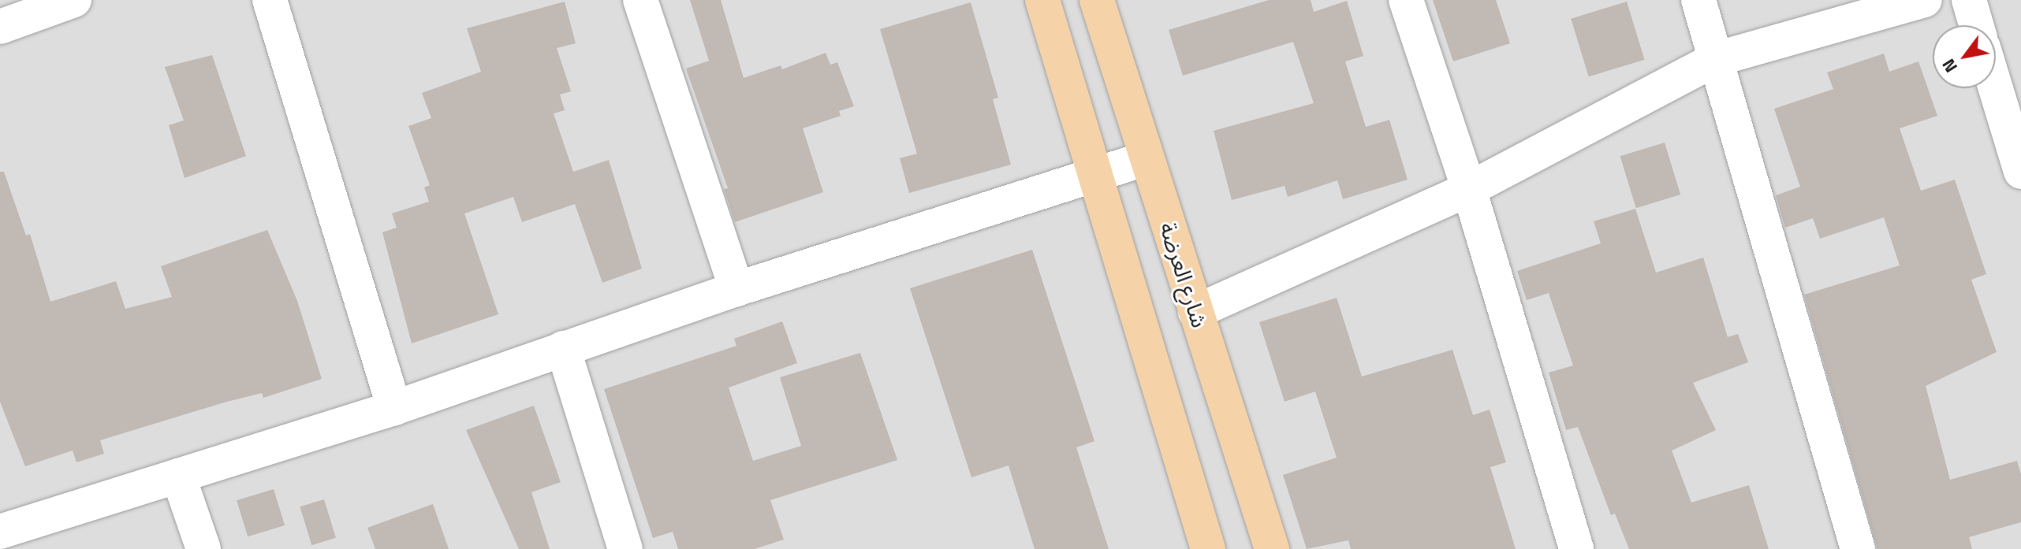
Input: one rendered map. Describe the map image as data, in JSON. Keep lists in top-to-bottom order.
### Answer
{
  "streets": {
    "main road": ["شارع العرضة"]
  },
  "north": "bottom left"
}
